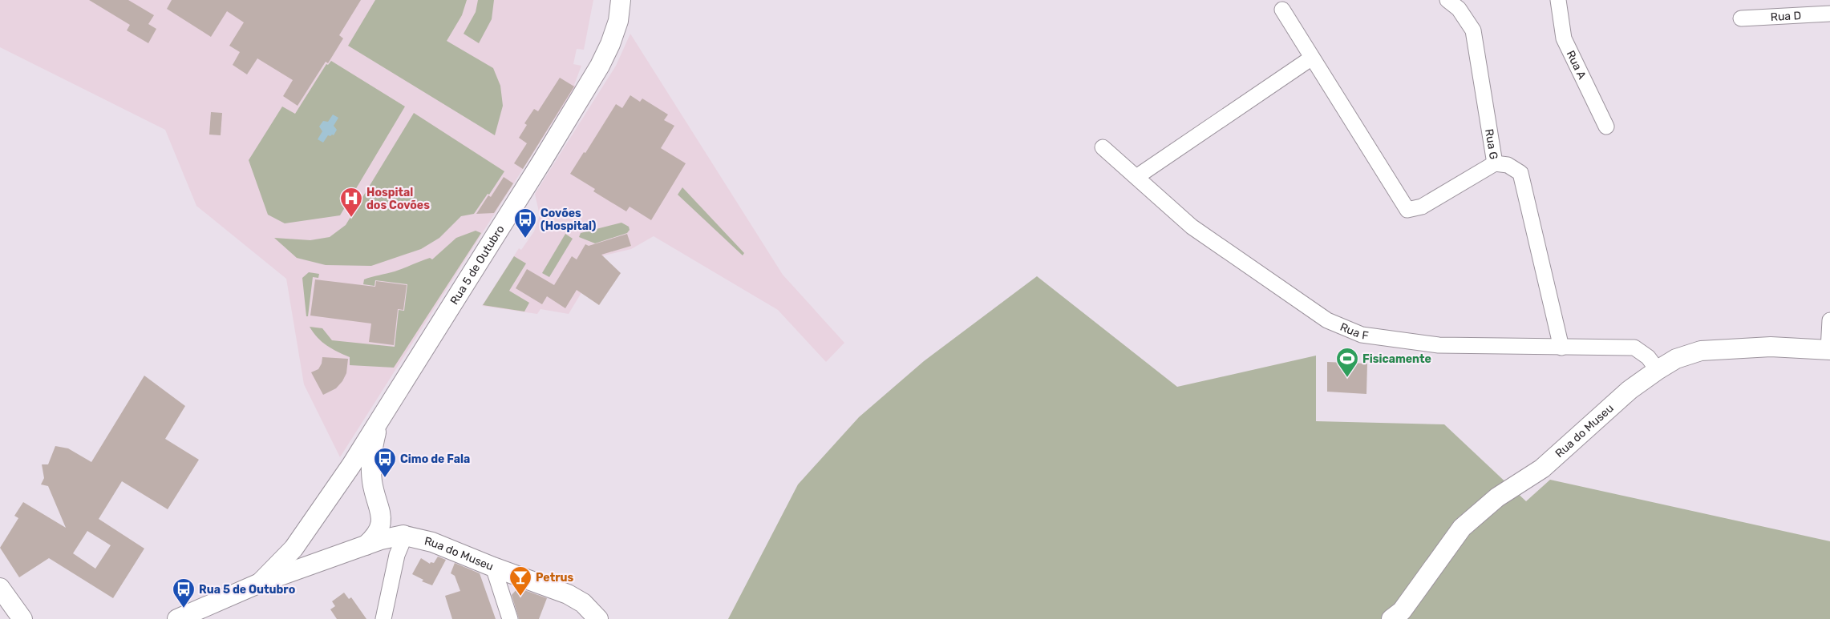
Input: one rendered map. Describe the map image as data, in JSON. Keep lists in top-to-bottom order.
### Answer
{
  "streets": {
    "street": [
      "Rua D",
      "Rua A",
      "Rua G",
      "Rua 5 de Outubro",
      "Rua F",
      "Rua do Museu"
    ]
  },
  "crossings": [
    ["Rua G", "Rua F"],
    ["Rua F", "Rua do Museu"]
  ],
  "places": {
    "hospital": ["Hospital dos Covões"],
    "bus stop": ["Covões (Hospital)", "Cimo de Fala", "Rua 5 de Outubro"],
    "sports": ["Fisicamente"],
    "bar": ["Petrus"]
  }
}
